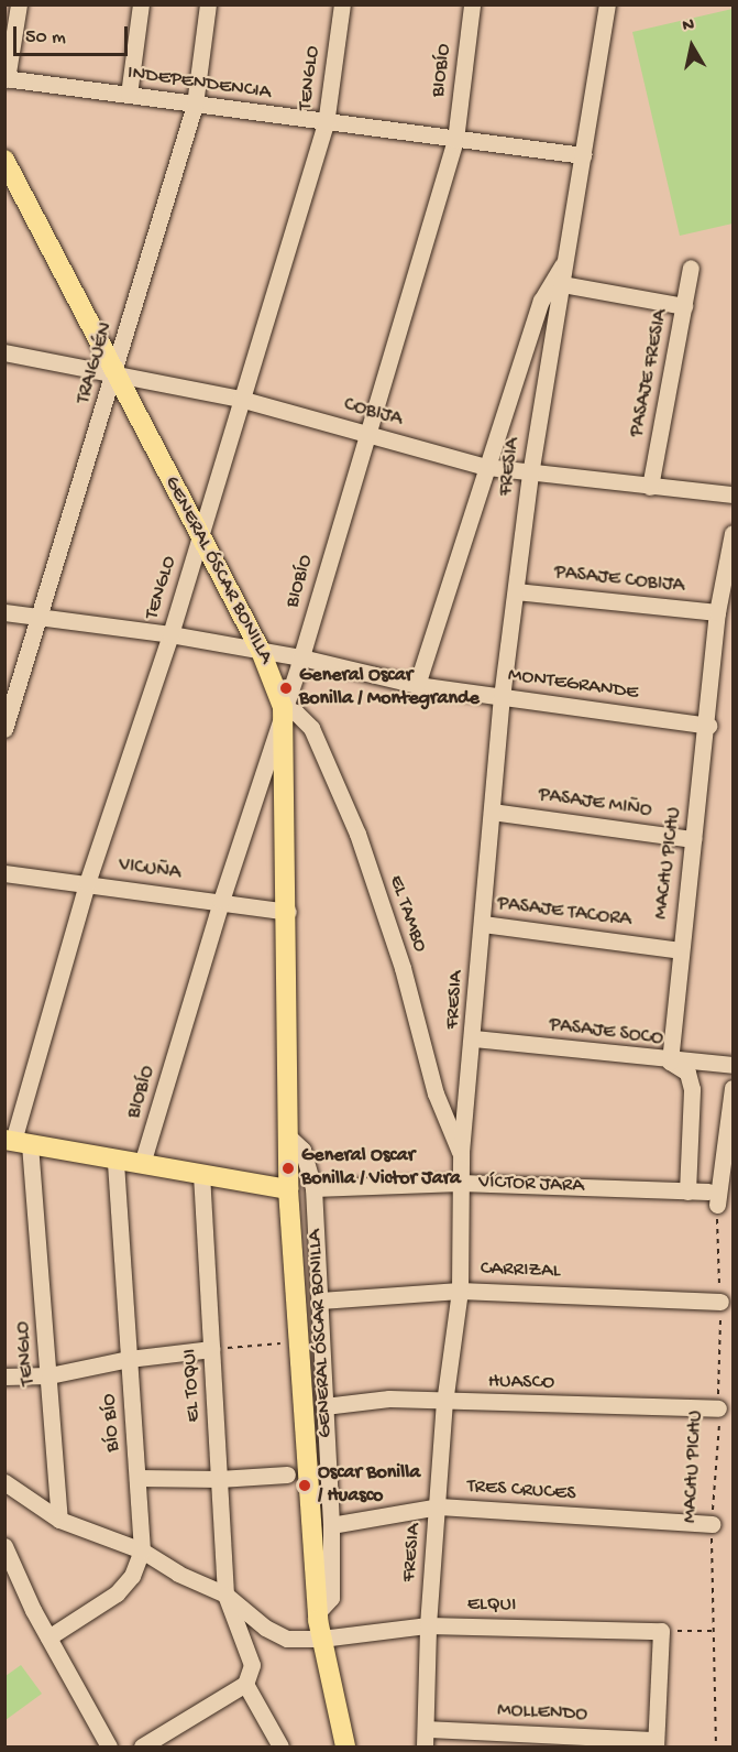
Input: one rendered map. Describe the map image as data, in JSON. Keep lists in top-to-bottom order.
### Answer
{
  "streets": {
    "main road": ["GENERAL ÓSCAR BONILLA"],
    "street": [
      "BIOBÍO",
      "TENGLO",
      "INDEPENDENCIA",
      "TRAIGUÉN",
      "PASAJE FRESIA",
      "COBIJA",
      "FRESIA",
      "PASAJE COBIJA",
      "MONTEGRANDE",
      "PASAJE MIÑO",
      "MACHU PICHU",
      "VICUÑA",
      "PASAJE TACORA",
      "EL TAMBO",
      "PASAJE SOCO",
      "VÍCTOR JARA",
      "CARRIZAL",
      "HUASCO",
      "EL TOQUI",
      "BÍO BÍO",
      "TRES CRUCES",
      "ELQUI",
      "MOLLENDO"
    ]
  },
  "crossings": [
    ["BIOBÍO", "INDEPENDENCIA"],
    ["BIOBÍO", "COBIJA"],
    ["BIOBÍO", "GENERAL ÓSCAR BONILLA"],
    ["BIOBÍO", "MONTEGRANDE"],
    ["BIOBÍO", "VICUÑA"],
    ["BIOBÍO", "EL TAMBO"],
    ["TENGLO", "INDEPENDENCIA"],
    ["TENGLO", "COBIJA"],
    ["TENGLO", "GENERAL ÓSCAR BONILLA"],
    ["TENGLO", "MONTEGRANDE"],
    ["TENGLO", "VICUÑA"],
    ["INDEPENDENCIA", "TRAIGUÉN"],
    ["INDEPENDENCIA", "FRESIA"],
    ["TRAIGUÉN", "COBIJA"],
    ["TRAIGUÉN", "GENERAL ÓSCAR BONILLA"],
    ["TRAIGUÉN", "MONTEGRANDE"],
    ["PASAJE FRESIA", "COBIJA"],
    ["COBIJA", "FRESIA"],
    ["COBIJA", "GENERAL ÓSCAR BONILLA"],
    ["FRESIA", "PASAJE COBIJA"],
    ["FRESIA", "MONTEGRANDE"],
    ["FRESIA", "PASAJE MIÑO"],
    ["FRESIA", "PASAJE TACORA"],
    ["FRESIA", "EL TAMBO"],
    ["FRESIA", "PASAJE SOCO"],
    ["FRESIA", "VÍCTOR JARA"],
    ["FRESIA", "CARRIZAL"],
    ["FRESIA", "HUASCO"],
    ["FRESIA", "TRES CRUCES"],
    ["FRESIA", "ELQUI"],
    ["FRESIA", "MOLLENDO"],
    ["GENERAL ÓSCAR BONILLA", "MONTEGRANDE"],
    ["GENERAL ÓSCAR BONILLA", "VICUÑA"],
    ["GENERAL ÓSCAR BONILLA", "EL TAMBO"],
    ["GENERAL ÓSCAR BONILLA", "VÍCTOR JARA"],
    ["GENERAL ÓSCAR BONILLA", "CARRIZAL"],
    ["GENERAL ÓSCAR BONILLA", "HUASCO"],
    ["GENERAL ÓSCAR BONILLA", "TRES CRUCES"],
    ["GENERAL ÓSCAR BONILLA", "ELQUI"],
    ["PASAJE COBIJA", "MACHU PICHU"],
    ["MONTEGRANDE", "MACHU PICHU"],
    ["PASAJE MIÑO", "MACHU PICHU"],
    ["MACHU PICHU", "PASAJE TACORA"],
    ["MACHU PICHU", "PASAJE SOCO"],
    ["MACHU PICHU", "VÍCTOR JARA"],
    ["MACHU PICHU", "CARRIZAL"],
    ["MACHU PICHU", "HUASCO"],
    ["MACHU PICHU", "TRES CRUCES"]
  ],
  "places": ["General Oscar Bonilla / Montegrande", "General Oscar Bonilla / Victor Jara", "Oscar Bonilla / Huasco"],
  "scale_bar": "50 m",
  "north": "top"
}
